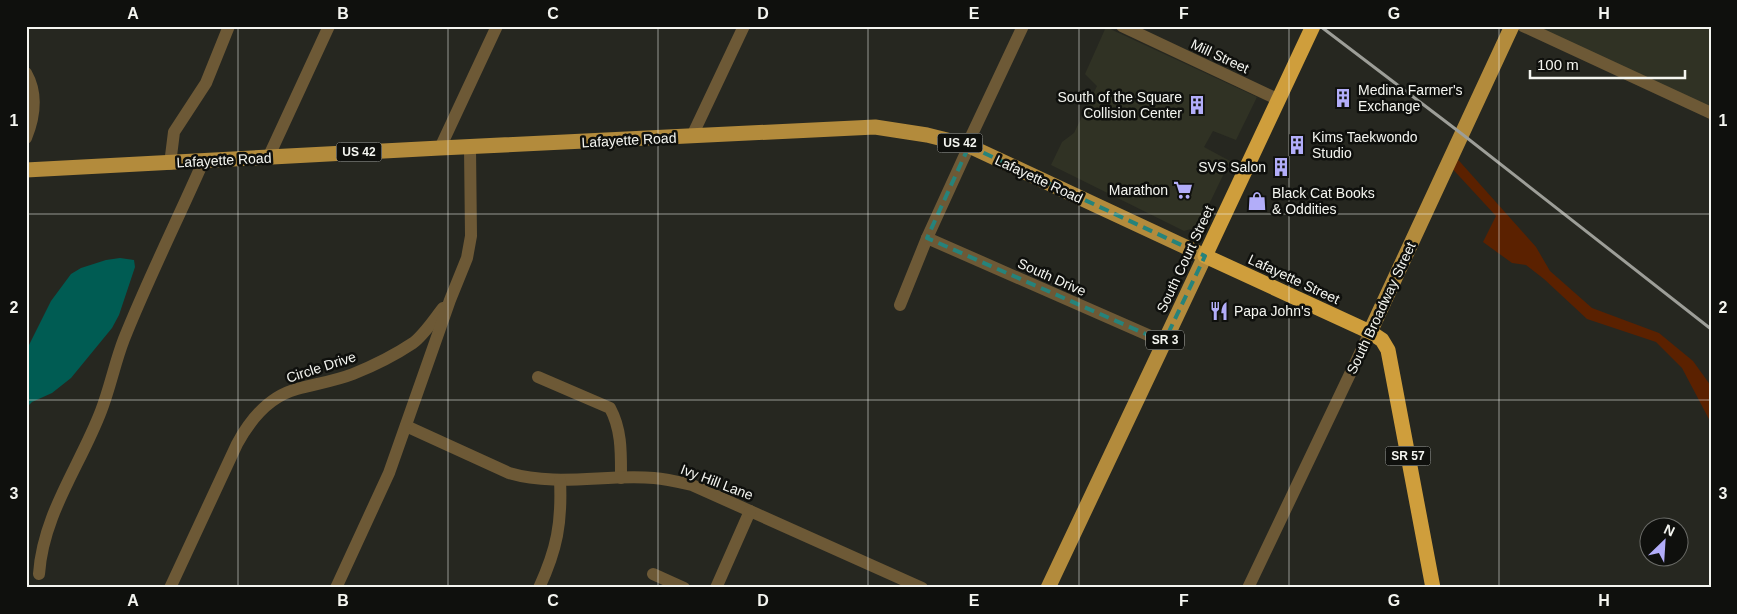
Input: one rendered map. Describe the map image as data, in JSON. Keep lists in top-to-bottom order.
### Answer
{
  "streets": {
    "highway": ["South Court Street", "Lafayette Street", "SR 57"],
    "main road": [
      "Lafayette Road",
      "US 42",
      "South Broadway Street",
      "SR 3"
    ],
    "street": [
      "Mill Street",
      "South Drive",
      "Circle Drive",
      "Ivy Hill Lane"
    ]
  },
  "crossings": [
    ["Mill Street", "South Court Street"],
    ["Lafayette Road", "South Court Street"],
    ["Lafayette Road", "Lafayette Street"],
    ["Lafayette Road", "Circle Drive"],
    ["South Court Street", "South Drive"],
    ["South Court Street", "Lafayette Street"],
    ["Lafayette Street", "South Broadway Street"],
    ["Lafayette Street", "SR 57"],
    ["South Broadway Street", "SR 57"],
    ["Circle Drive", "Ivy Hill Lane"]
  ],
  "places": {
    "building": [
      "Medina Farmer's Exchange",
      "South of the Square Collision Center",
      "Kims Taekwondo Studio",
      "SVS Salon"
    ],
    "supermarket": ["Marathon"],
    "shop": ["Black Cat Books & Oddities"],
    "restaurant": ["Papa John's"]
  },
  "scale_bar": "100 m",
  "north": "top right",
  "grid": {
    "columns": [
      "A",
      "B",
      "C",
      "D",
      "E",
      "F",
      "G",
      "H"
    ],
    "rows": ["1", "2", "3"]
  }
}
